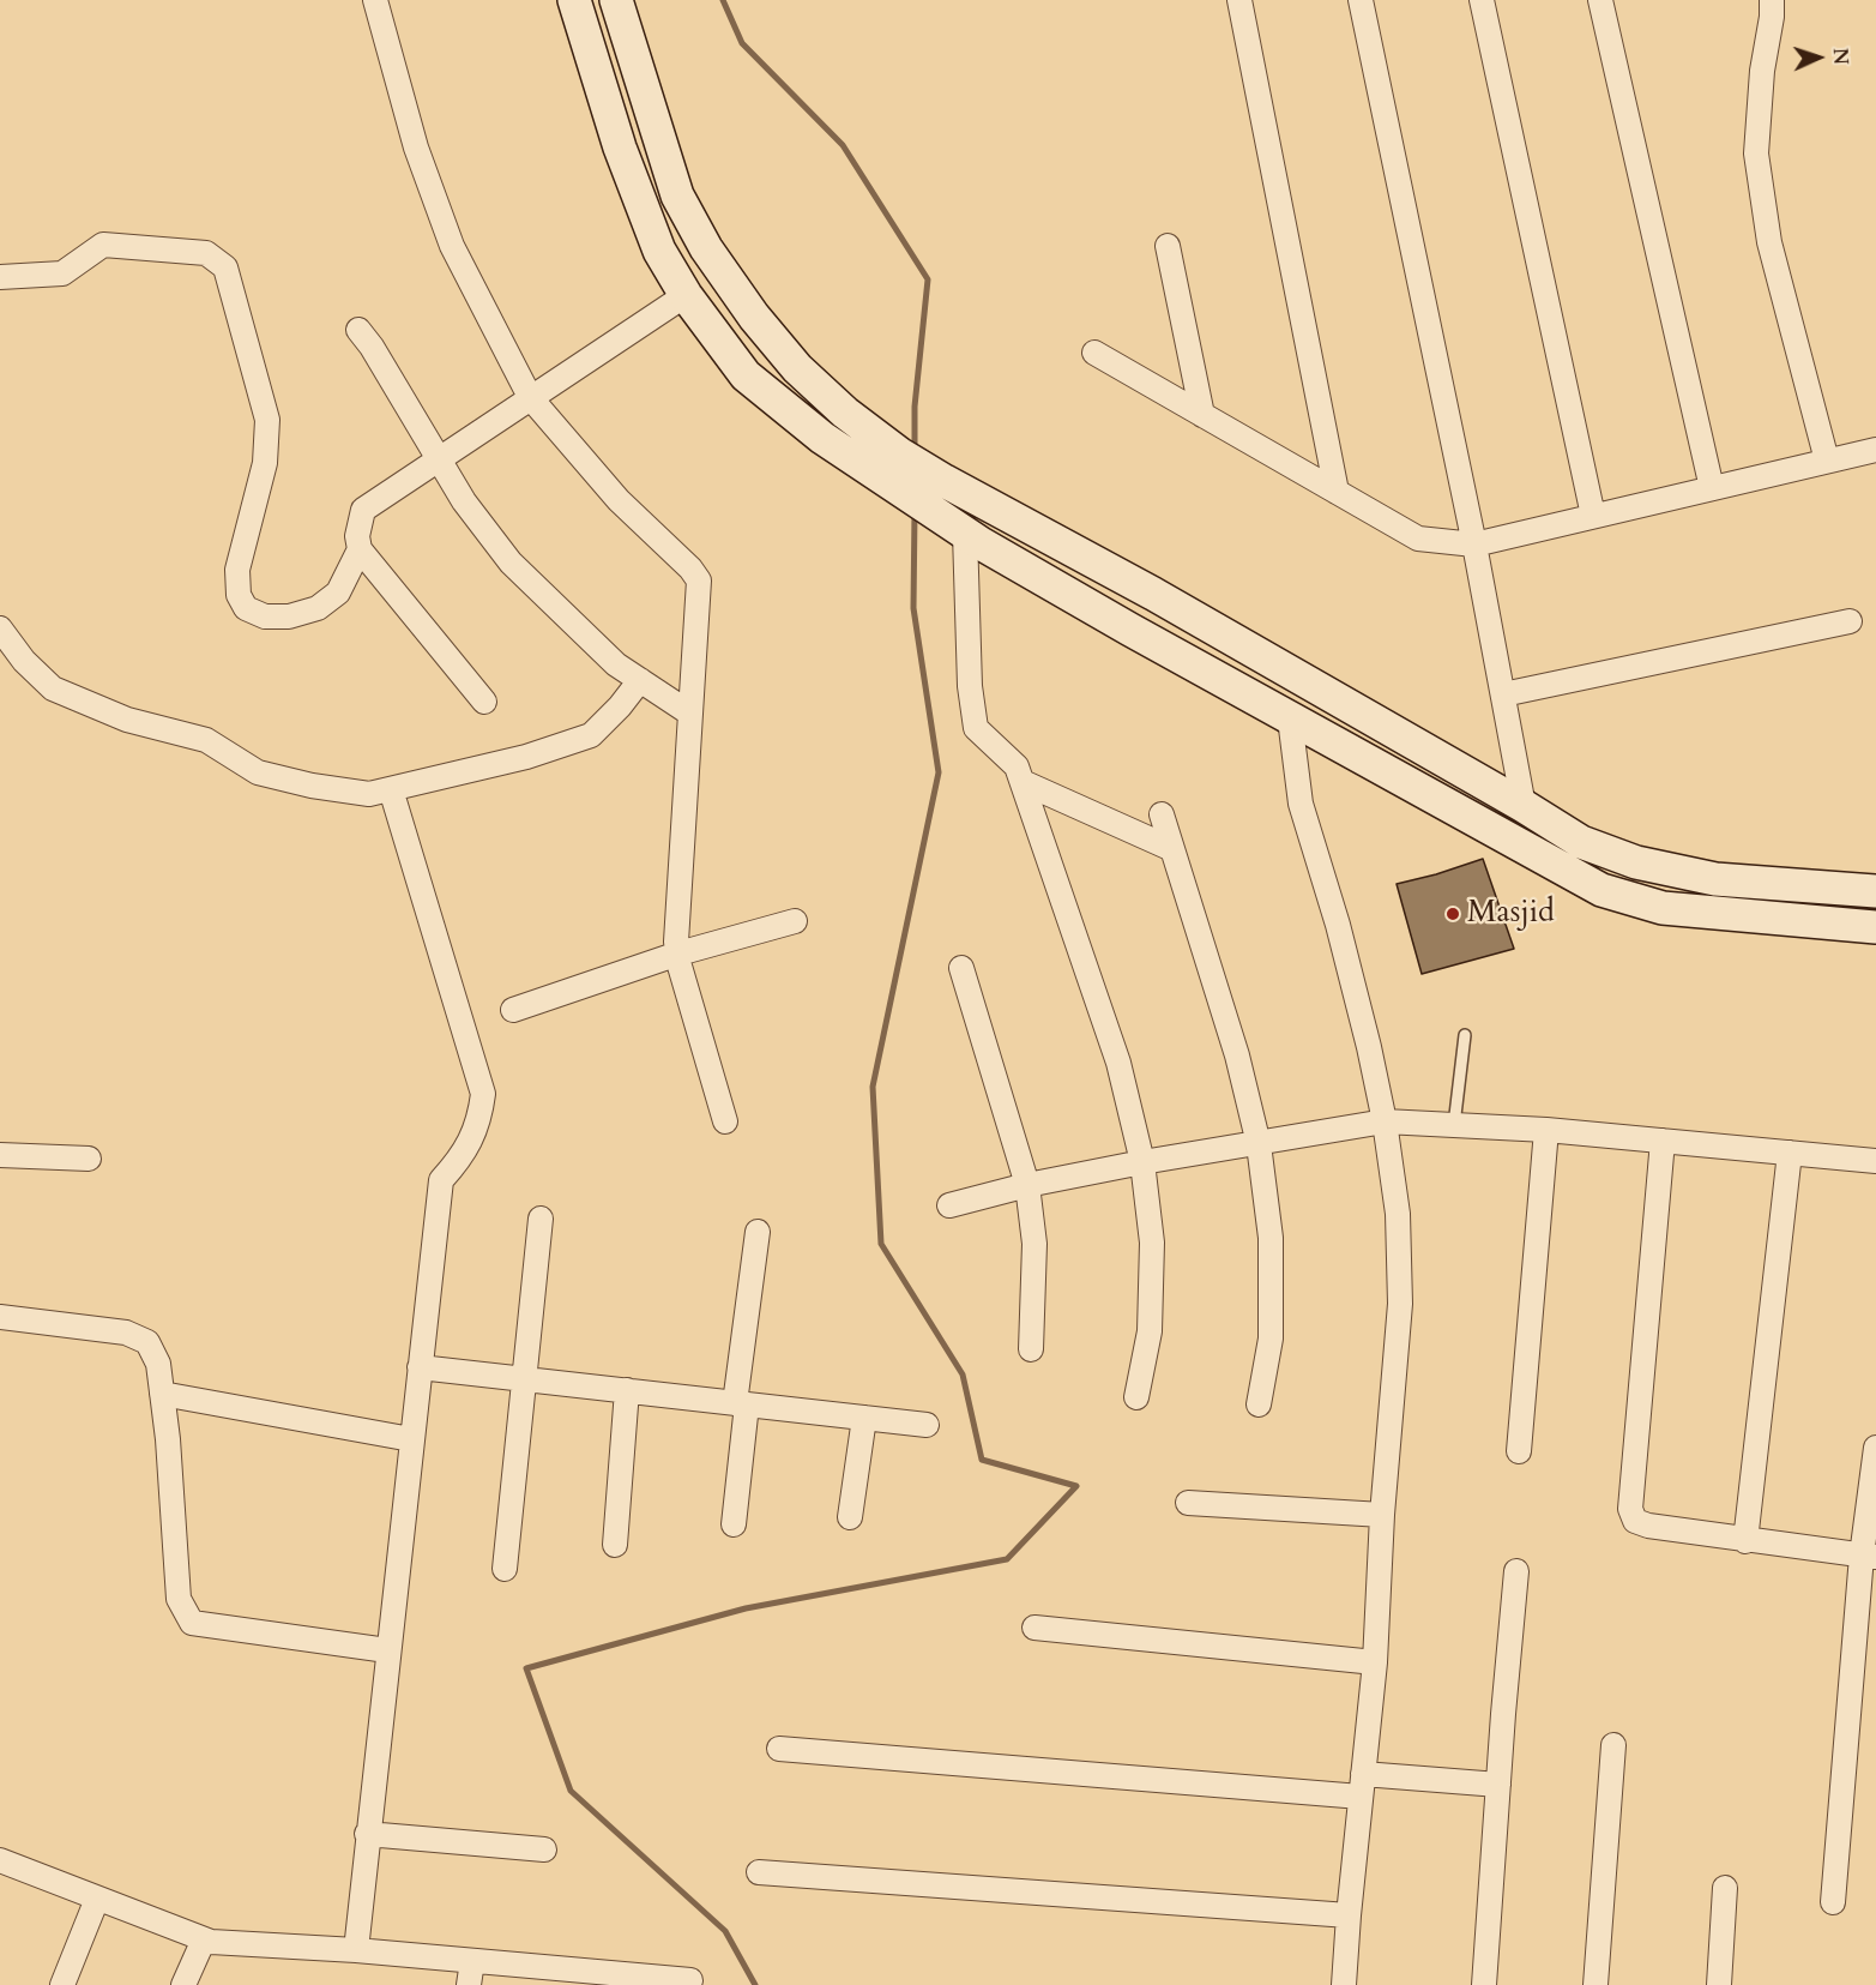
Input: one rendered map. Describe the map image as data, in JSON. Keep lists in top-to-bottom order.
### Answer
{
  "places": ["Masjid"],
  "north": "right"
}
